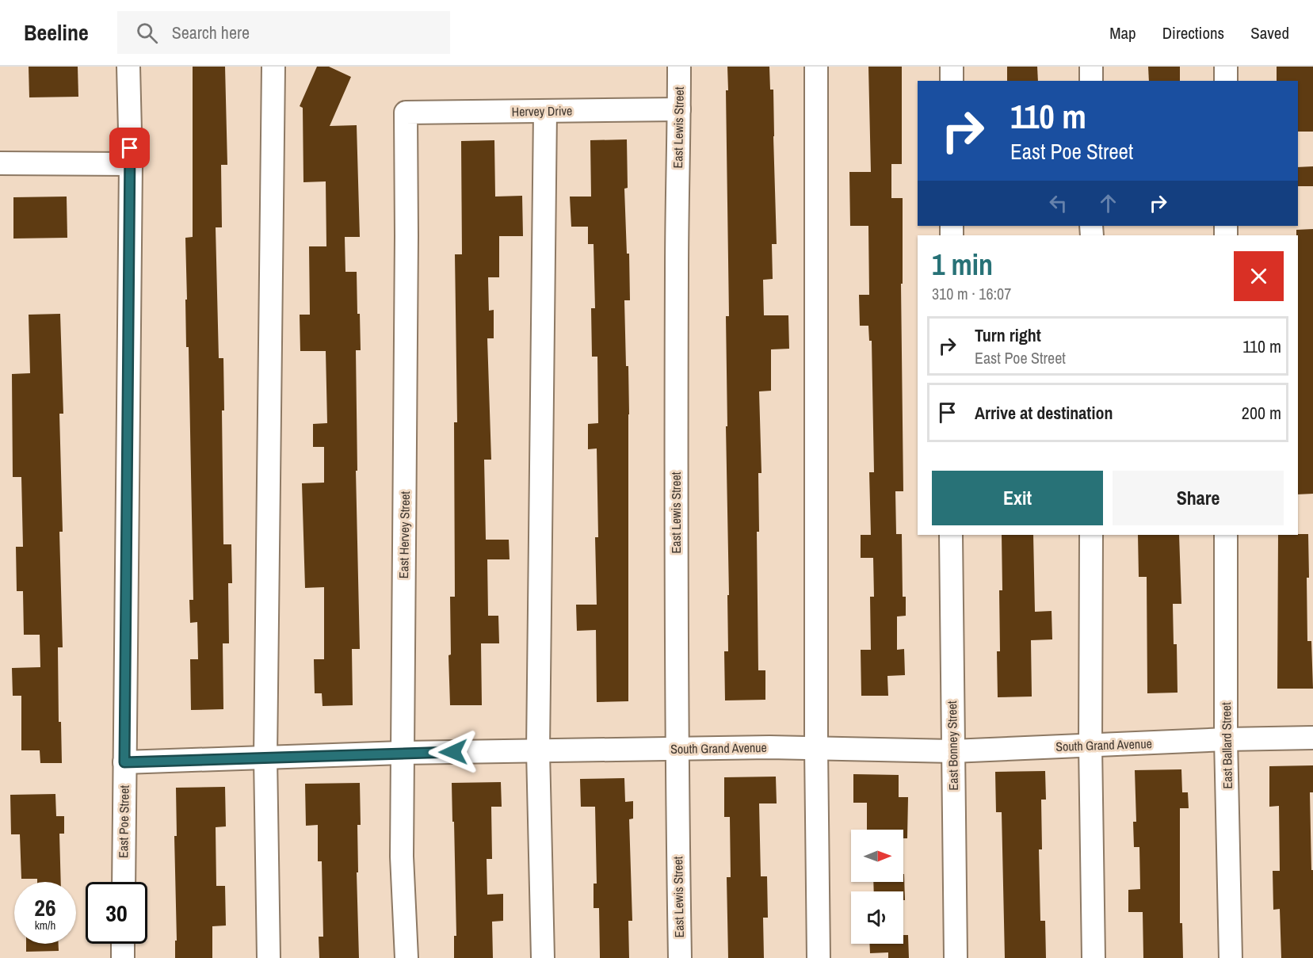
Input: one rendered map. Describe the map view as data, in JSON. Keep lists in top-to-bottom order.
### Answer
{
  "streets": {
    "street": [
      "Hervey Drive",
      "East Lewis Street",
      "East Hervey Street",
      "South Grand Avenue",
      "East Bonney Street",
      "East Ballard Street",
      "East Poe Street"
    ]
  },
  "crossings": [
    ["Hervey Drive", "East Lewis Street"],
    ["Hervey Drive", "East Hervey Street"],
    ["East Lewis Street", "South Grand Avenue"],
    ["East Hervey Street", "South Grand Avenue"],
    ["South Grand Avenue", "East Bonney Street"],
    ["South Grand Avenue", "East Ballard Street"],
    ["South Grand Avenue", "East Poe Street"]
  ],
  "north": "right",
  "page": {
    "header": "Beeline",
    "search": "Search here",
    "nav": ["Map", "Directions", "Saved"],
    "turn": ["110 m", "East Poe Street"],
    "heading": ["1 min", "310 m · 16:07"],
    "list": [
      {
        "name": "Turn right",
        "note": "East Poe Street",
        "value": "110 m"
      },
      {
        "name": "Arrive at destination",
        "value": "200 m"
      }
    ],
    "buttons": ["Exit", "Share"],
    "speed": "26 km/h",
    "limit": "30"
  }
}
